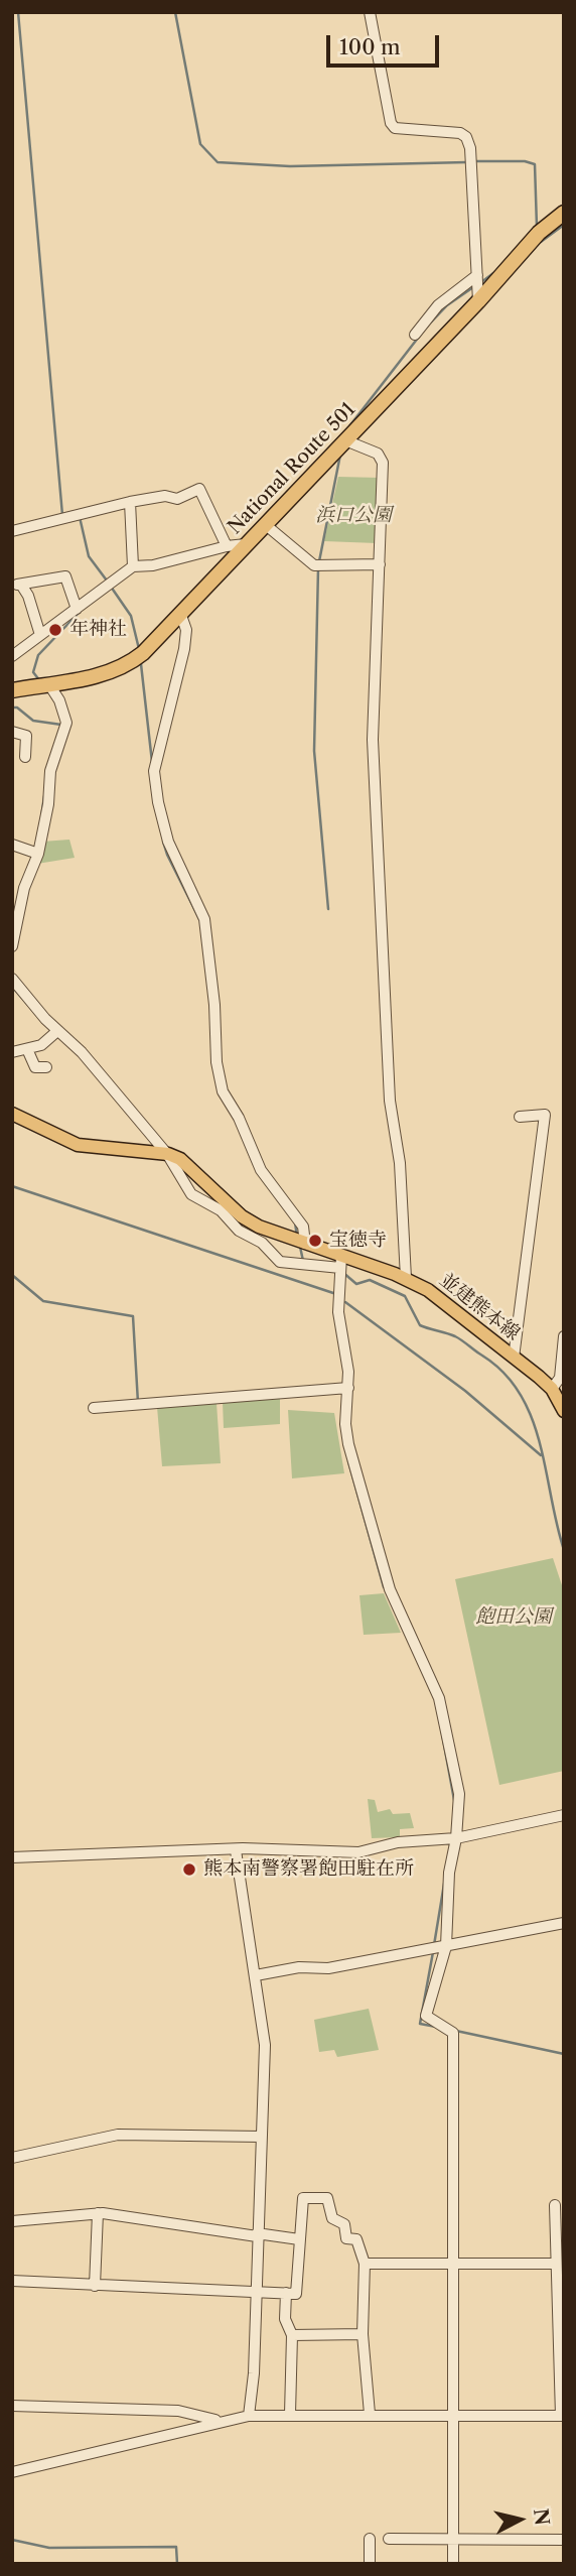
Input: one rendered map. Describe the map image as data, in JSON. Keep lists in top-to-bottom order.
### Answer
{
  "streets": {
    "highway": ["National Route 501"],
    "main road": ["並建熊本線"]
  },
  "parks": ["浜口公園", "飽田公園"],
  "places": ["年神社", "宝徳寺", "熊本南警察署飽田駐在所"],
  "scale_bar": "100 m",
  "north": "right"
}
